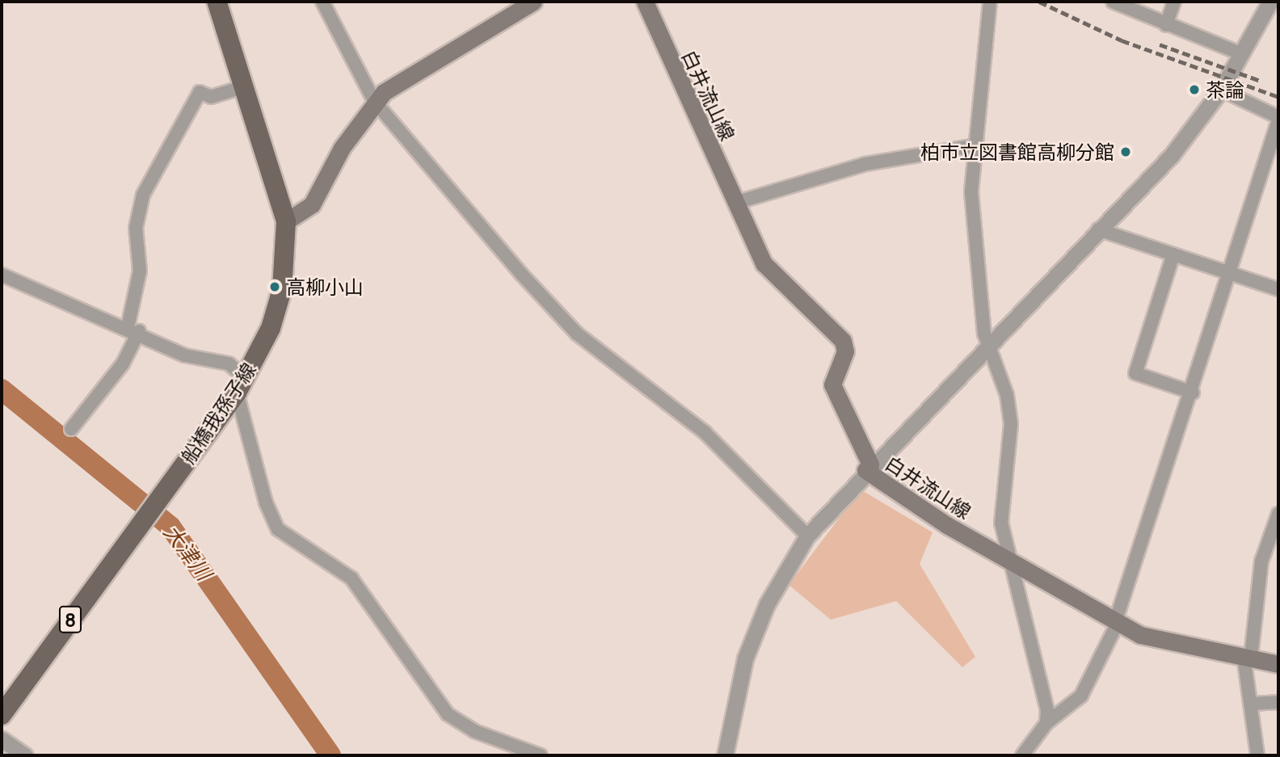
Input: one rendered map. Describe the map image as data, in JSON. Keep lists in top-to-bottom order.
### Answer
{
  "streets": {
    "main road": ["白井流山線", "船橋我孫子線", "8"]
  },
  "water": ["大津川"],
  "places": ["茶論", "柏市立図書館高柳分館", "高柳小山"]
}
